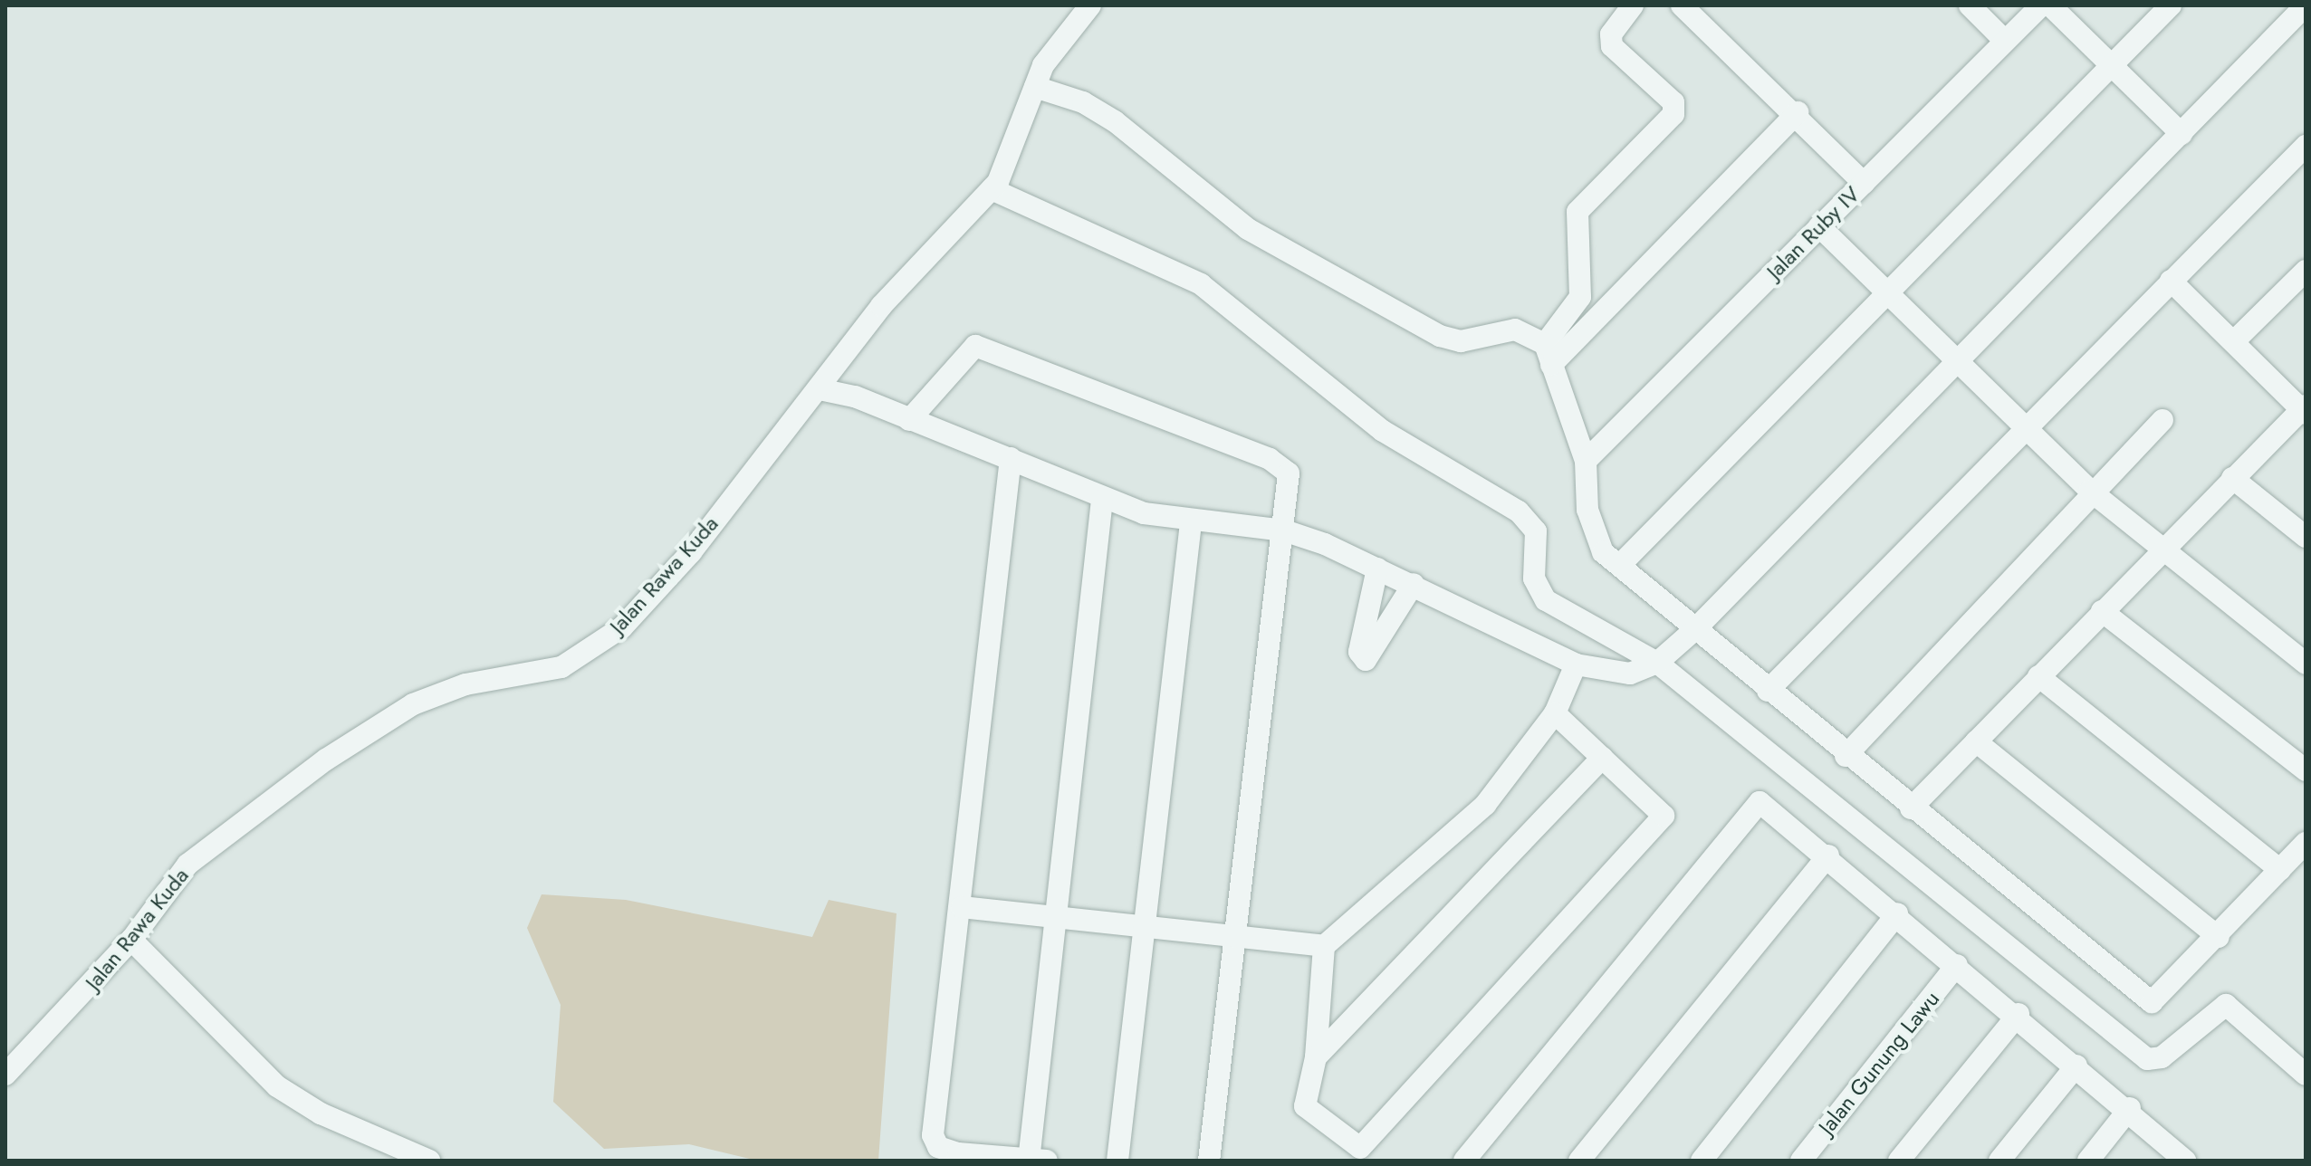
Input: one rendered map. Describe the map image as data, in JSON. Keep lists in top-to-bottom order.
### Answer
{
  "streets": {
    "street": ["Jalan Ruby IV", "Jalan Rawa Kuda", "Jalan Gunung Lawu"]
  }
}
